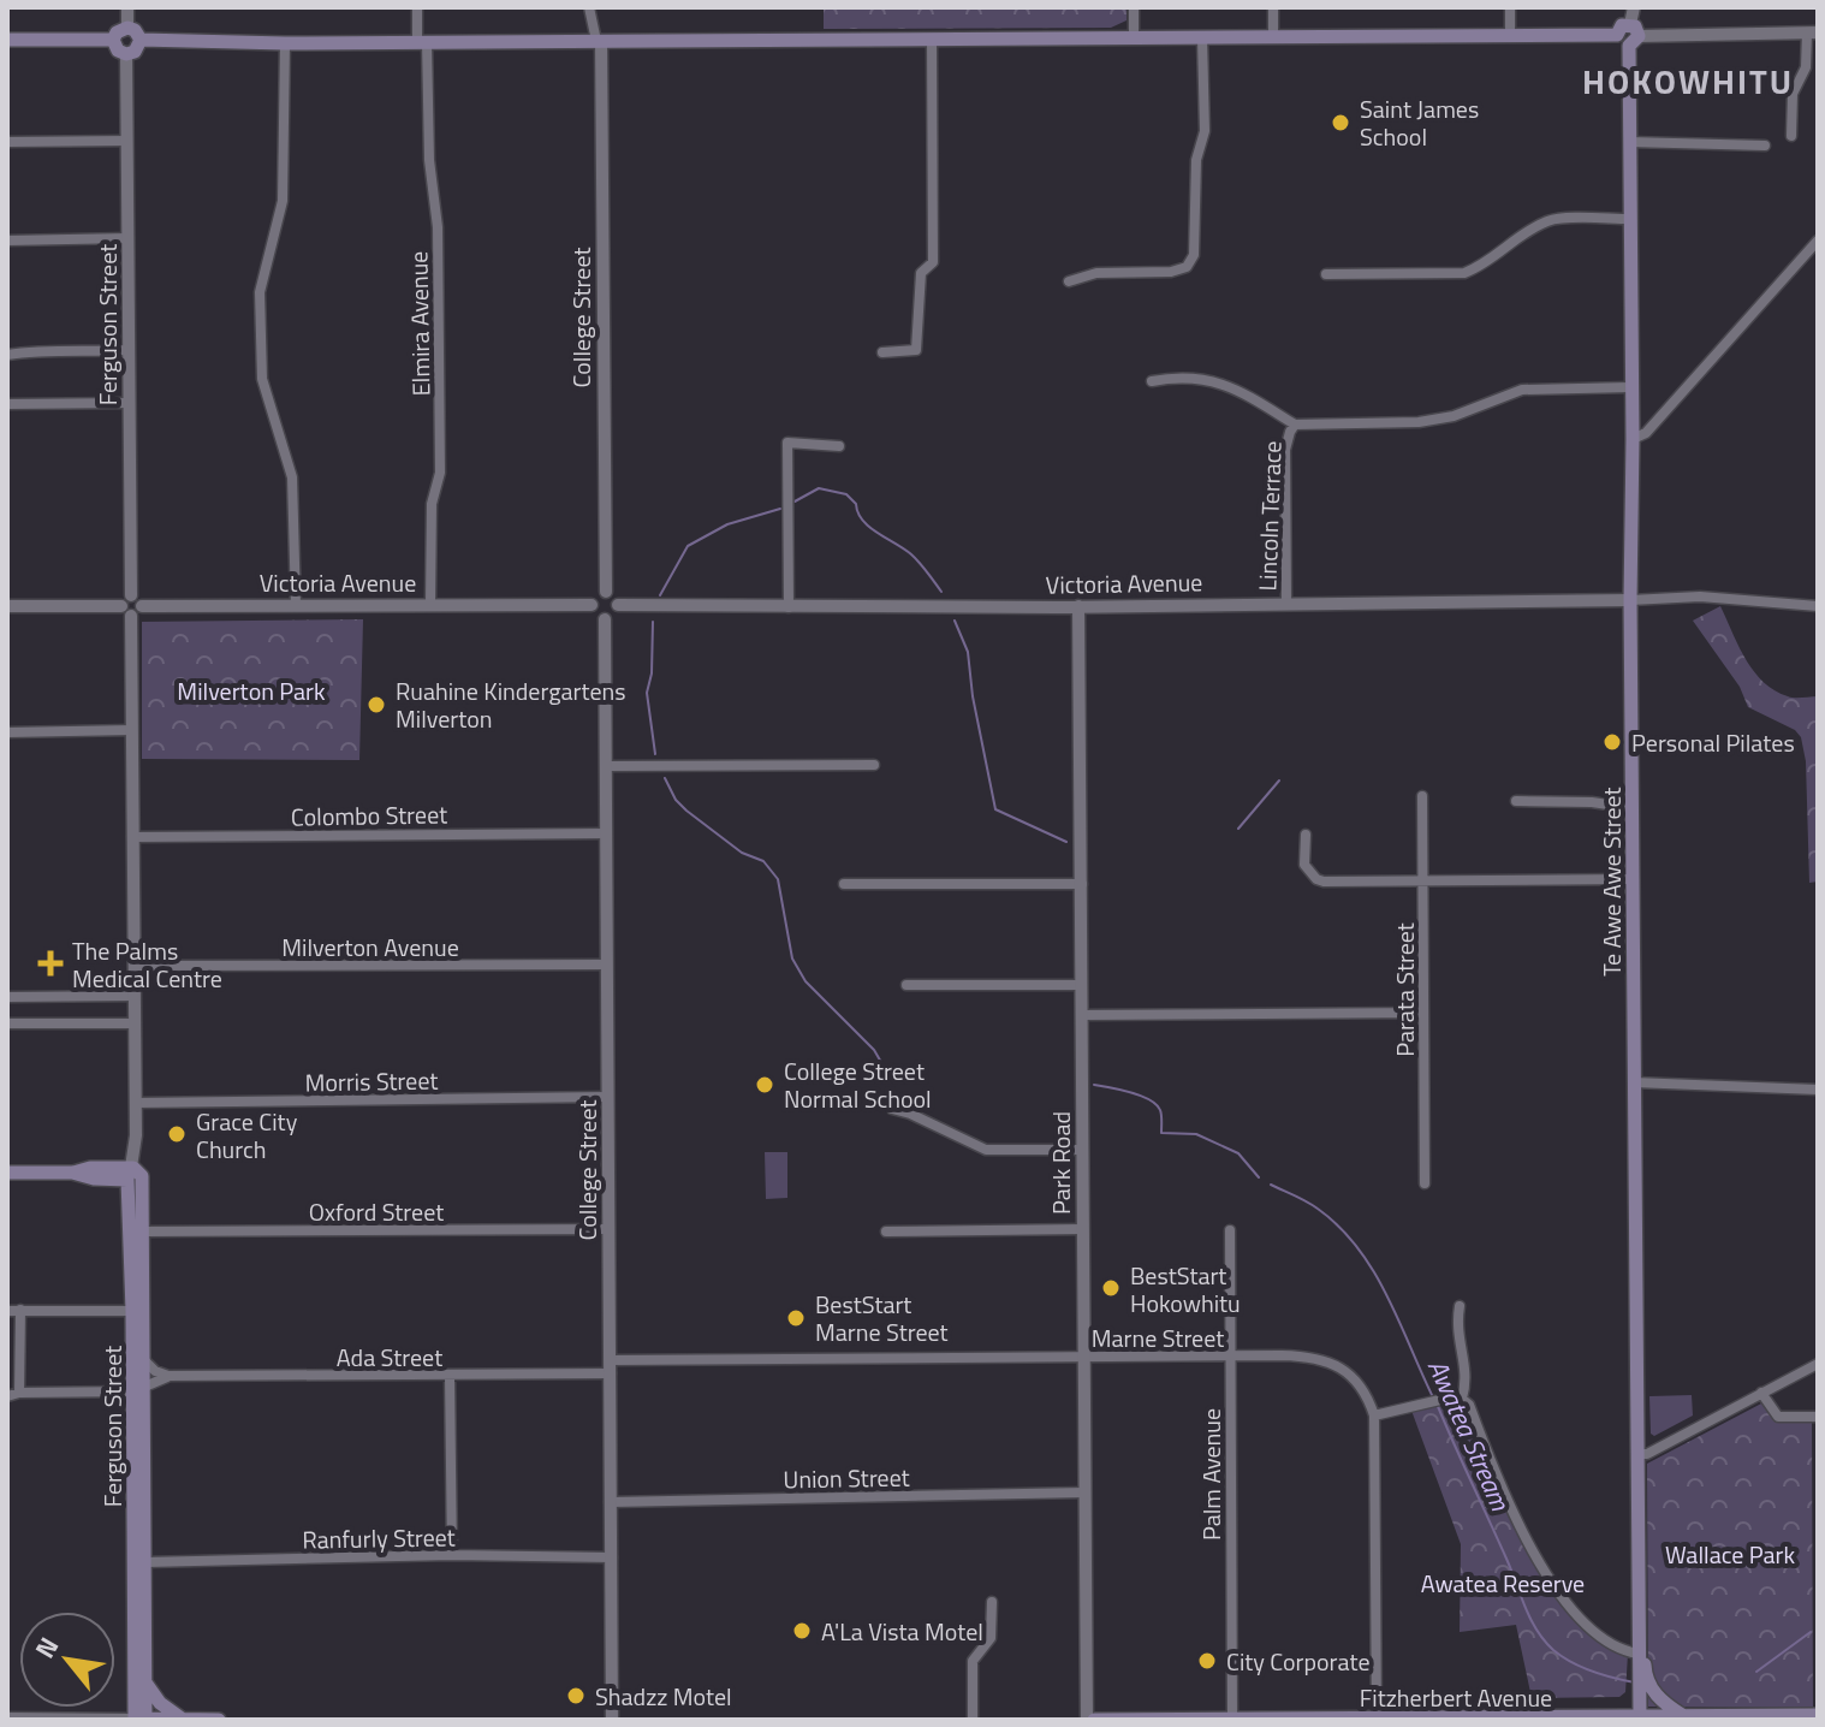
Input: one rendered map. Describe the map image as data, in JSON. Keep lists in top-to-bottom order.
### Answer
{
  "streets": {
    "main road": ["Ferguson Street", "Te Awe Awe Street", "Fitzherbert Avenue"],
    "street": [
      "College Street",
      "Elmira Avenue",
      "Lincoln Terrace",
      "Victoria Avenue",
      "Colombo Street",
      "Milverton Avenue",
      "Parata Street",
      "Morris Street",
      "Park Road",
      "Oxford Street",
      "Marne Street",
      "Ada Street",
      "Palm Avenue",
      "Union Street",
      "Ranfurly Street"
    ]
  },
  "crossings": [
    ["College Street", "Victoria Avenue"],
    ["College Street", "Colombo Street"],
    ["College Street", "Milverton Avenue"],
    ["College Street", "Morris Street"],
    ["College Street", "Oxford Street"],
    ["College Street", "Marne Street"],
    ["College Street", "Ada Street"],
    ["College Street", "Union Street"],
    ["College Street", "Ranfurly Street"],
    ["Elmira Avenue", "Victoria Avenue"],
    ["Ferguson Street", "Victoria Avenue"],
    ["Ferguson Street", "Colombo Street"],
    ["Ferguson Street", "Milverton Avenue"],
    ["Ferguson Street", "Morris Street"],
    ["Ferguson Street", "Oxford Street"],
    ["Ferguson Street", "Ada Street"],
    ["Ferguson Street", "Ranfurly Street"],
    ["Lincoln Terrace", "Victoria Avenue"],
    ["Lincoln Terrace", "Te Awe Awe Street"],
    ["Victoria Avenue", "Te Awe Awe Street"],
    ["Victoria Avenue", "Park Road"],
    ["Te Awe Awe Street", "Fitzherbert Avenue"],
    ["Park Road", "Marne Street"],
    ["Park Road", "Union Street"],
    ["Park Road", "Fitzherbert Avenue"],
    ["Marne Street", "Ada Street"],
    ["Marne Street", "Palm Avenue"],
    ["Palm Avenue", "Fitzherbert Avenue"]
  ],
  "districts": ["HOKOWHITU"],
  "water": ["Awatea Stream"],
  "parks": ["Milverton Park", "Wallace Park", "Awatea Reserve"],
  "places": {
    "other": [
      "Saint James School",
      "Ruahine Kindergartens Milverton",
      "Personal Pilates",
      "College Street Normal School",
      "Grace City Church",
      "BestStart Hokowhitu",
      "BestStart Marne Street",
      "A'La Vista Motel",
      "City Corporate",
      "Shadzz Motel"
    ],
    "health": ["The Palms Medical Centre"]
  },
  "north": "top left"
}
